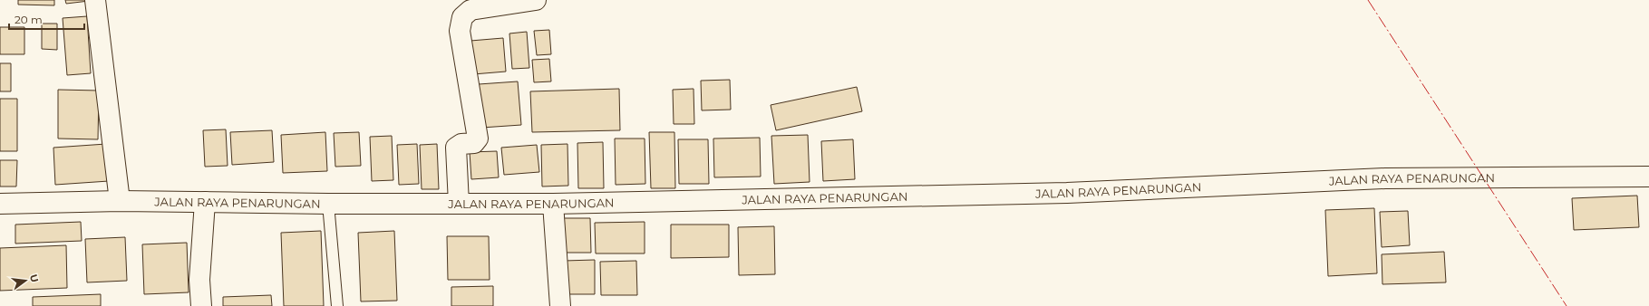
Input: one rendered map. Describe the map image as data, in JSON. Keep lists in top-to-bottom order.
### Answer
{
  "streets": {
    "main road": ["JALAN RAYA PENARUNGAN"]
  },
  "scale_bar": "20 m",
  "north": "right"
}
